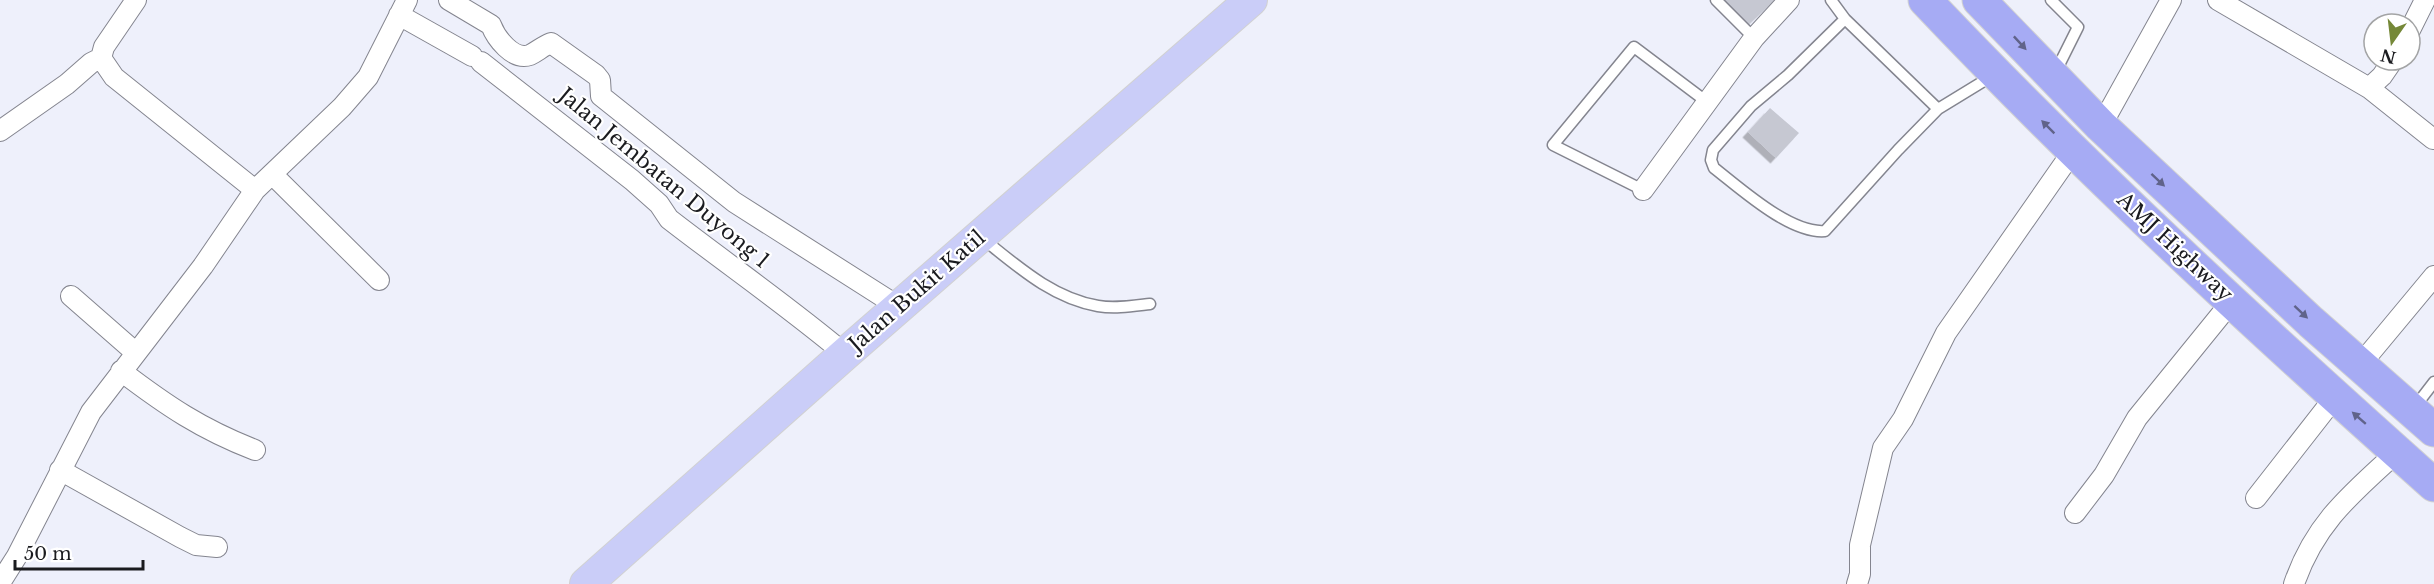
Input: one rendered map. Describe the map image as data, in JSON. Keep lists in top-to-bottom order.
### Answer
{
  "streets": {
    "highway": ["AMJ Highway"],
    "main road": ["Jalan Bukit Katil"],
    "street": ["Jalan Jembatan Duyong 1"]
  },
  "crossings": [
    ["Jalan Jembatan Duyong 1", "Jalan Bukit Katil"]
  ],
  "scale_bar": "50 m",
  "north": "bottom"
}
